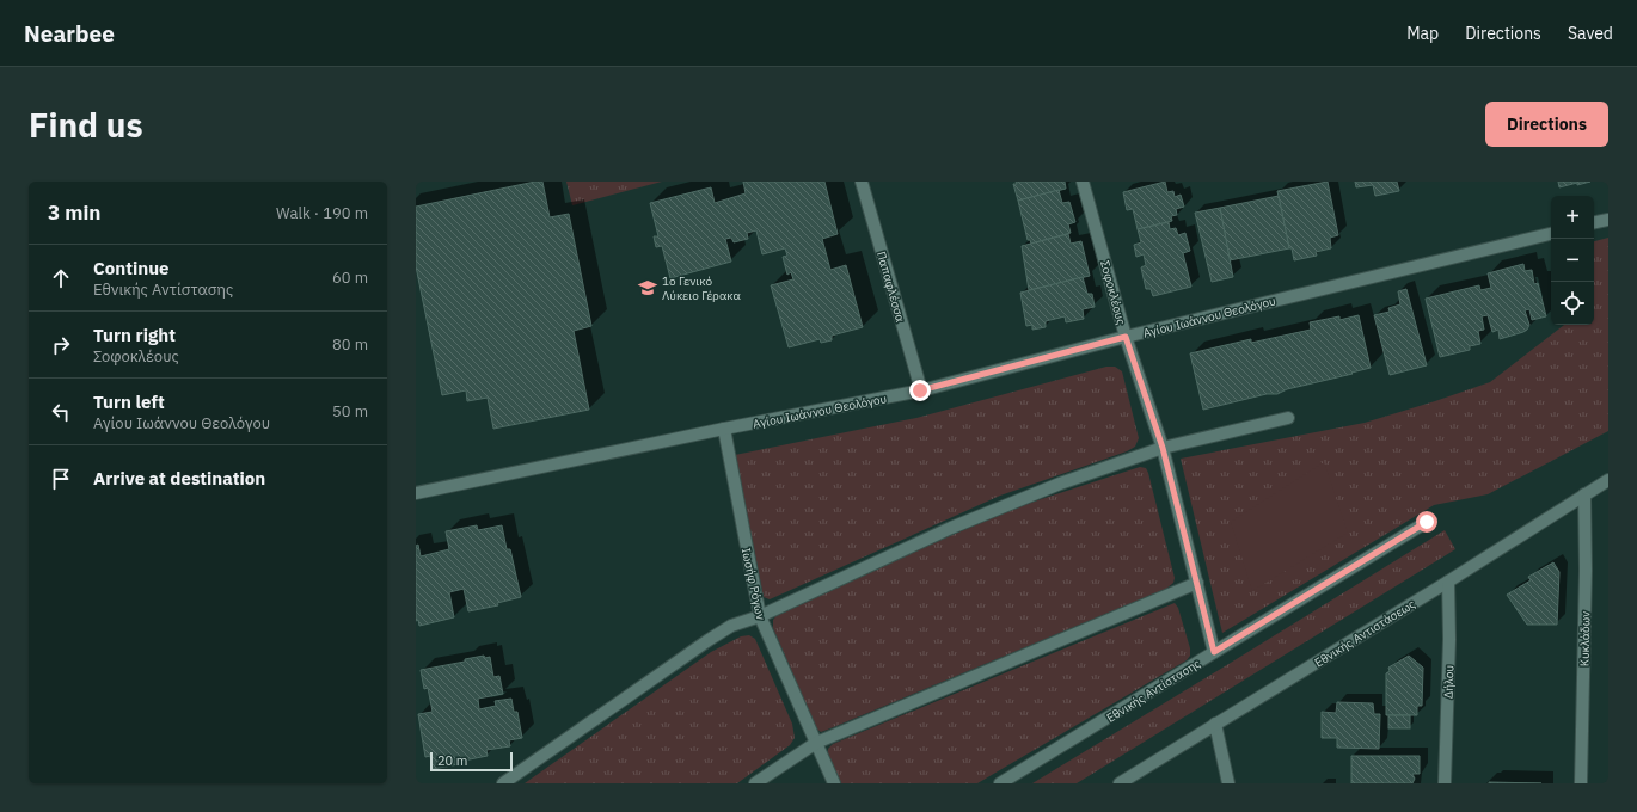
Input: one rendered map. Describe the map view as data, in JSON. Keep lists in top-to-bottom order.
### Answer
{
  "streets": {
    "street": [
      "Παπαφλέσσα",
      "Σοφοκλέους",
      "Αγίου Ιωάννου Θεολόγου",
      "Ιωσήφ Ρόγων",
      "Εθνικής Αντιστάσεως",
      "Κυκλάδων",
      "Δήλου",
      "Εθνικής Αντίστασης"
    ]
  },
  "crossings": [
    ["Παπαφλέσσα", "Αγίου Ιωάννου Θεολόγου"],
    ["Σοφοκλέους", "Αγίου Ιωάννου Θεολόγου"],
    ["Σοφοκλέους", "Εθνικής Αντίστασης"],
    ["Αγίου Ιωάννου Θεολόγου", "Ιωσήφ Ρόγων"],
    ["Εθνικής Αντιστάσεως", "Κυκλάδων"],
    ["Εθνικής Αντιστάσεως", "Δήλου"]
  ],
  "places": {
    "school or university": ["1ο Γενικό Λύκειο Γέρακα"]
  },
  "scale_bar": "20 m",
  "page": {
    "header": "Nearbee",
    "nav": ["Map", "Directions", "Saved"],
    "buttons": "Directions",
    "title": "Find us",
    "heading": ["3 min", "Walk · 190 m"],
    "map_buttons": ["+", "−"],
    "list": [
      ["Continue", "Εθνικής Αντίστασης", "60 m"],
      ["Turn right", "Σοφοκλέους", "80 m"],
      ["Turn left", "Αγίου Ιωάννου Θεολόγου", "50 m"],
      "Arrive at destination"
    ],
    "scale": "20 m"
  }
}
